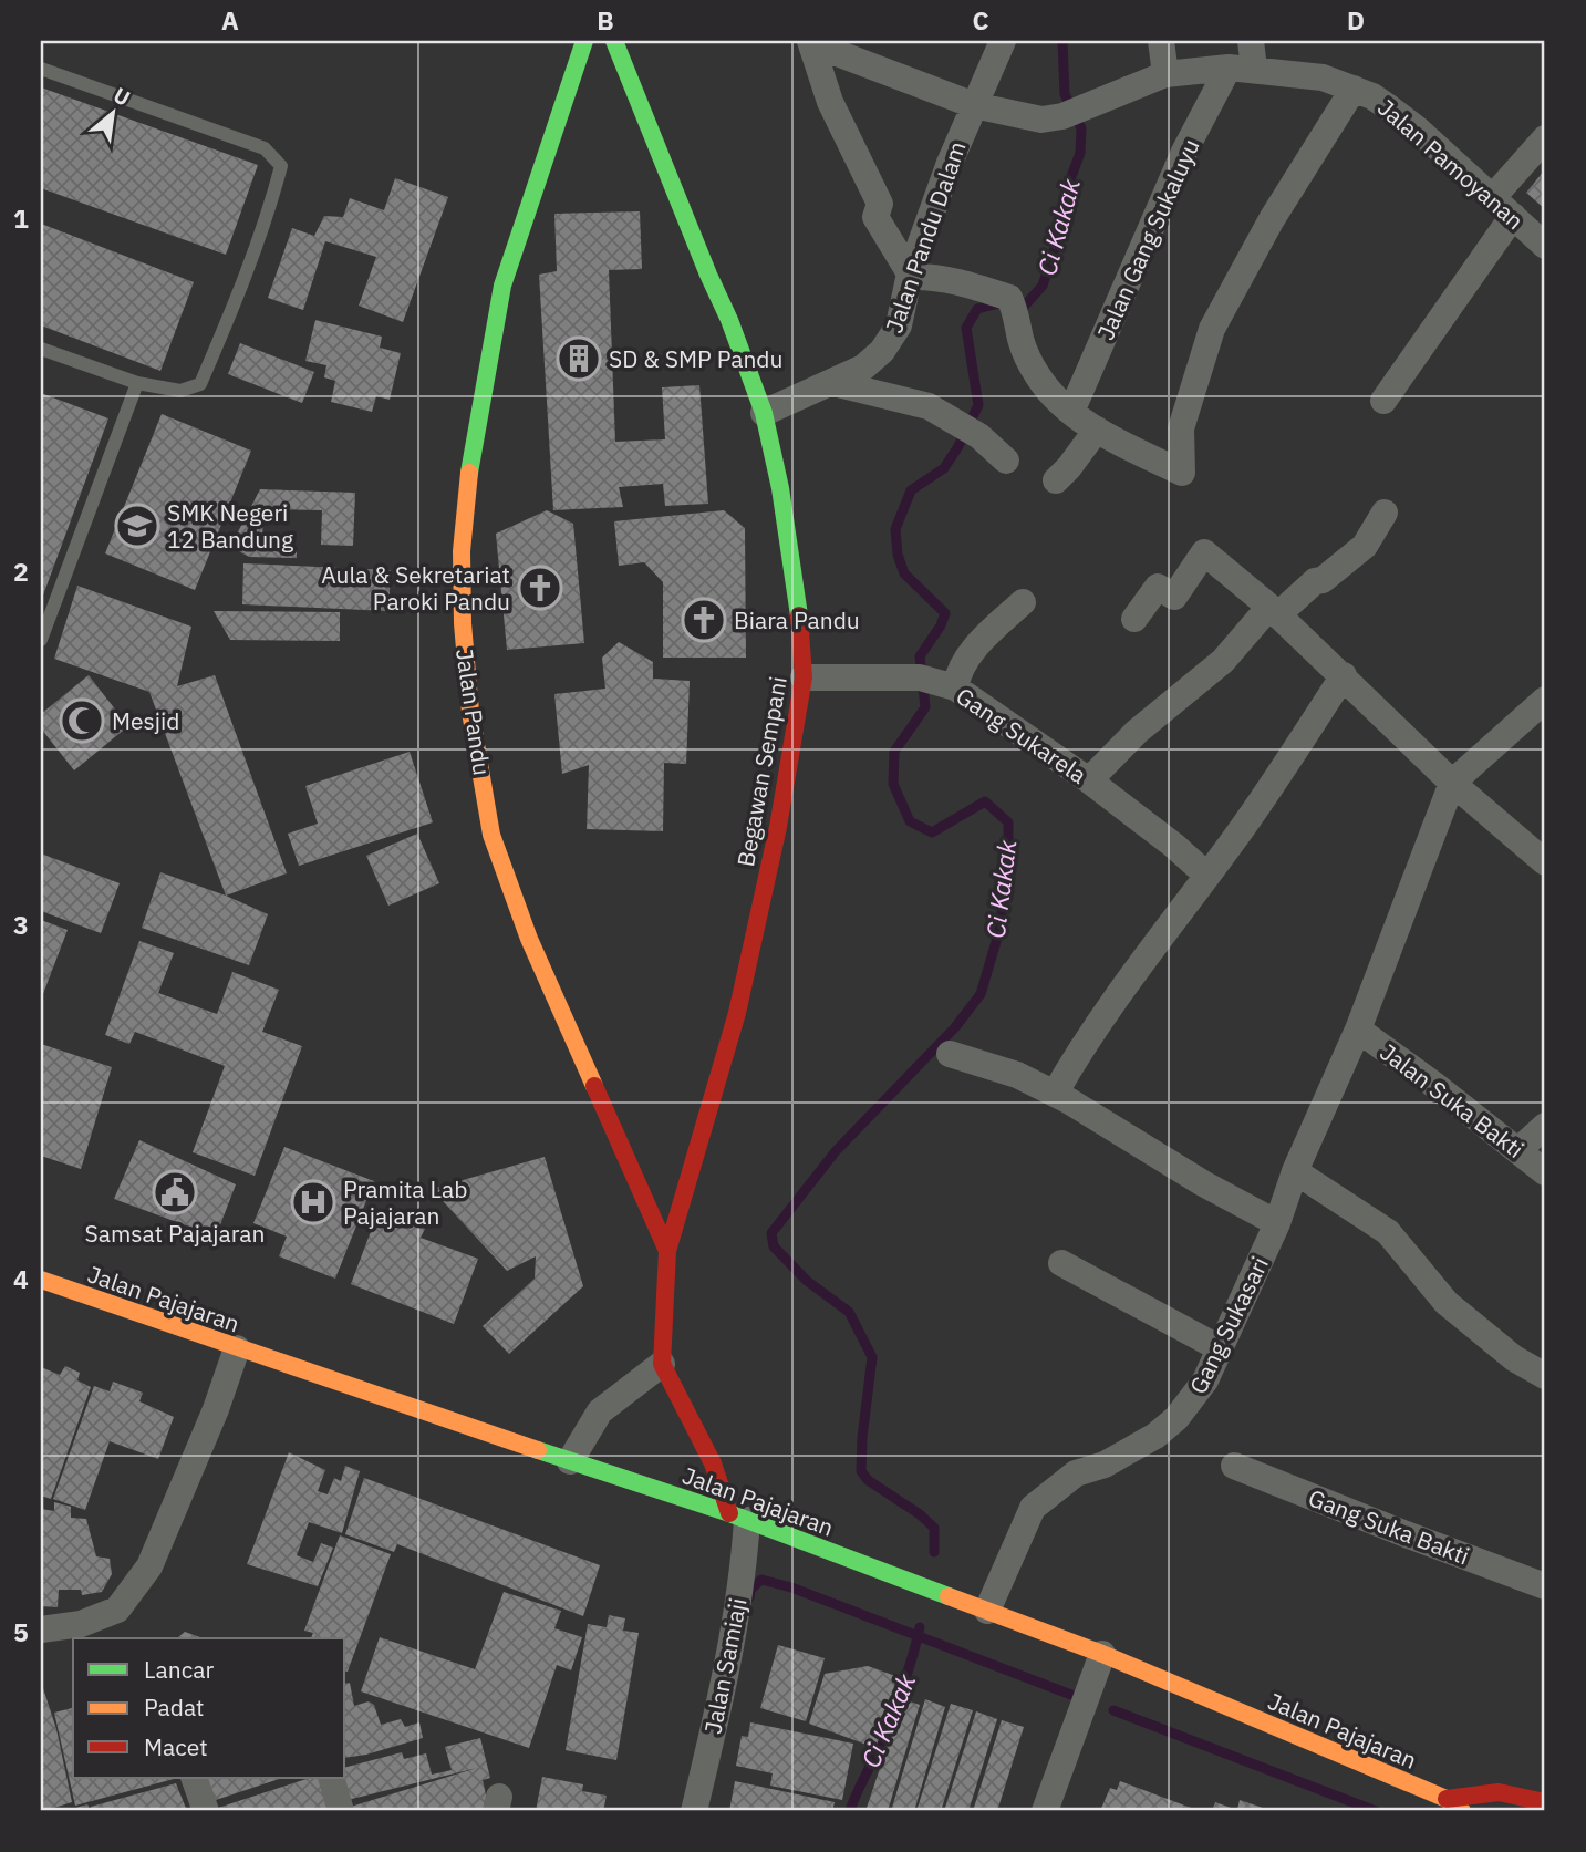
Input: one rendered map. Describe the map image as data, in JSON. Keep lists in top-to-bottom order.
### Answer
{
  "streets": {
    "main road": ["Jalan Pandu", "Begawan Sempani", "Jalan Pajajaran"],
    "street": [
      "Jalan Pamoyanan",
      "Jalan Pandu Dalam",
      "Jalan Gang Sukaluyu",
      "Gang Sukarela",
      "Jalan Suka Bakti",
      "Gang Sukasari",
      "Gang Suka Bakti",
      "Jalan Samiaji"
    ]
  },
  "crossings": [
    ["Jalan Pamoyanan", "Jalan Pandu Dalam"],
    ["Jalan Pamoyanan", "Jalan Gang Sukaluyu"],
    ["Jalan Pandu Dalam", "Begawan Sempani"],
    ["Jalan Pandu", "Begawan Sempani"],
    ["Jalan Pandu", "Jalan Pajajaran"],
    ["Jalan Pandu", "Jalan Samiaji"],
    ["Gang Sukarela", "Begawan Sempani"],
    ["Jalan Suka Bakti", "Gang Sukasari"],
    ["Jalan Pajajaran", "Gang Sukasari"],
    ["Jalan Pajajaran", "Jalan Samiaji"]
  ],
  "water": ["Ci Kakak"],
  "places": {
    "building": ["SD & SMP Pandu"],
    "school or university": ["SMK Negeri 12 Bandung"],
    "church": ["Aula & Sekretariat Paroki Pandu", "Biara Pandu"],
    "mosque": ["Mesjid"],
    "public building": ["Samsat Pajajaran"],
    "hospital": ["Pramita Lab Pajajaran"]
  },
  "legend": ["Lancar", "Padat", "Macet"],
  "north": "top right",
  "grid": {
    "columns": [
      "A",
      "B",
      "C",
      "D"
    ],
    "rows": [
      "1",
      "2",
      "3",
      "4",
      "5"
    ]
  }
}
